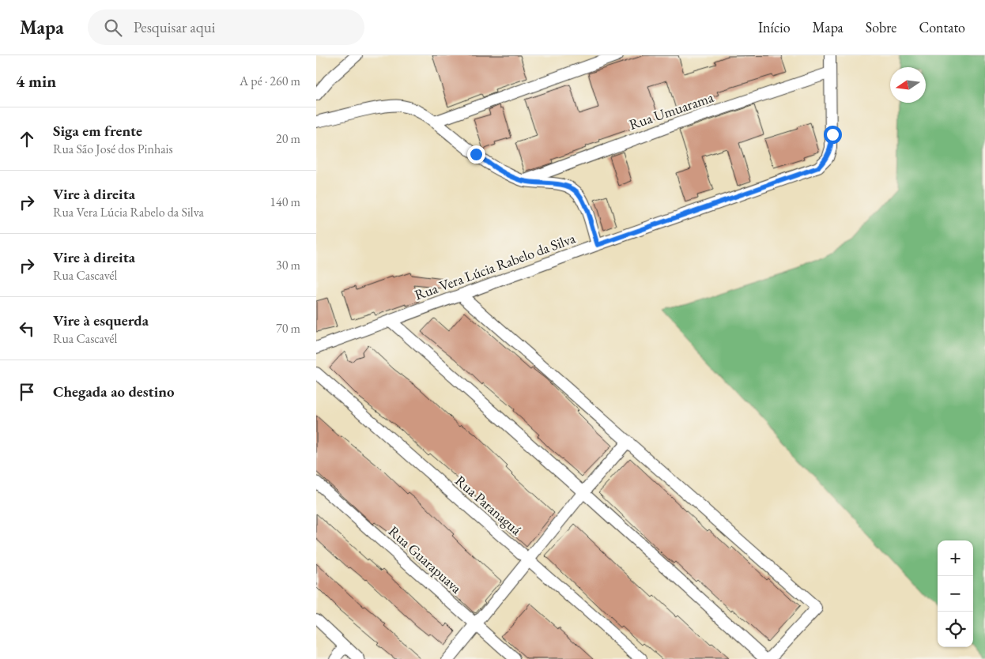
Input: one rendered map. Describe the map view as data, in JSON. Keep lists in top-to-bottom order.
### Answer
{
  "streets": {
    "street": [
      "Rua Umuarama",
      "Rua Vera Lúcia Rabelo da Silva",
      "Rua Paranaguá",
      "Rua Guarapuava"
    ]
  },
  "crossings": [
    ["Rua Umuarama", "Rua Vera Lúcia Rabelo da Silva"]
  ],
  "north": "left",
  "page": {
    "header": "Mapa",
    "search": "Pesquisar aqui",
    "nav": [
      "Início",
      "Mapa",
      "Sobre",
      "Contato"
    ],
    "heading": ["4 min", "A pé · 260 m"],
    "list": [
      ["Siga em frente", "Rua São José dos Pinhais", "20 m"],
      ["Vire à direita", "Rua Vera Lúcia Rabelo da Silva", "140 m"],
      ["Vire à direita", "Rua Cascavél", "30 m"],
      ["Vire à esquerda", "Rua Cascavél", "70 m"],
      "Chegada ao destino"
    ],
    "map_buttons": ["+", "−"]
  }
}
